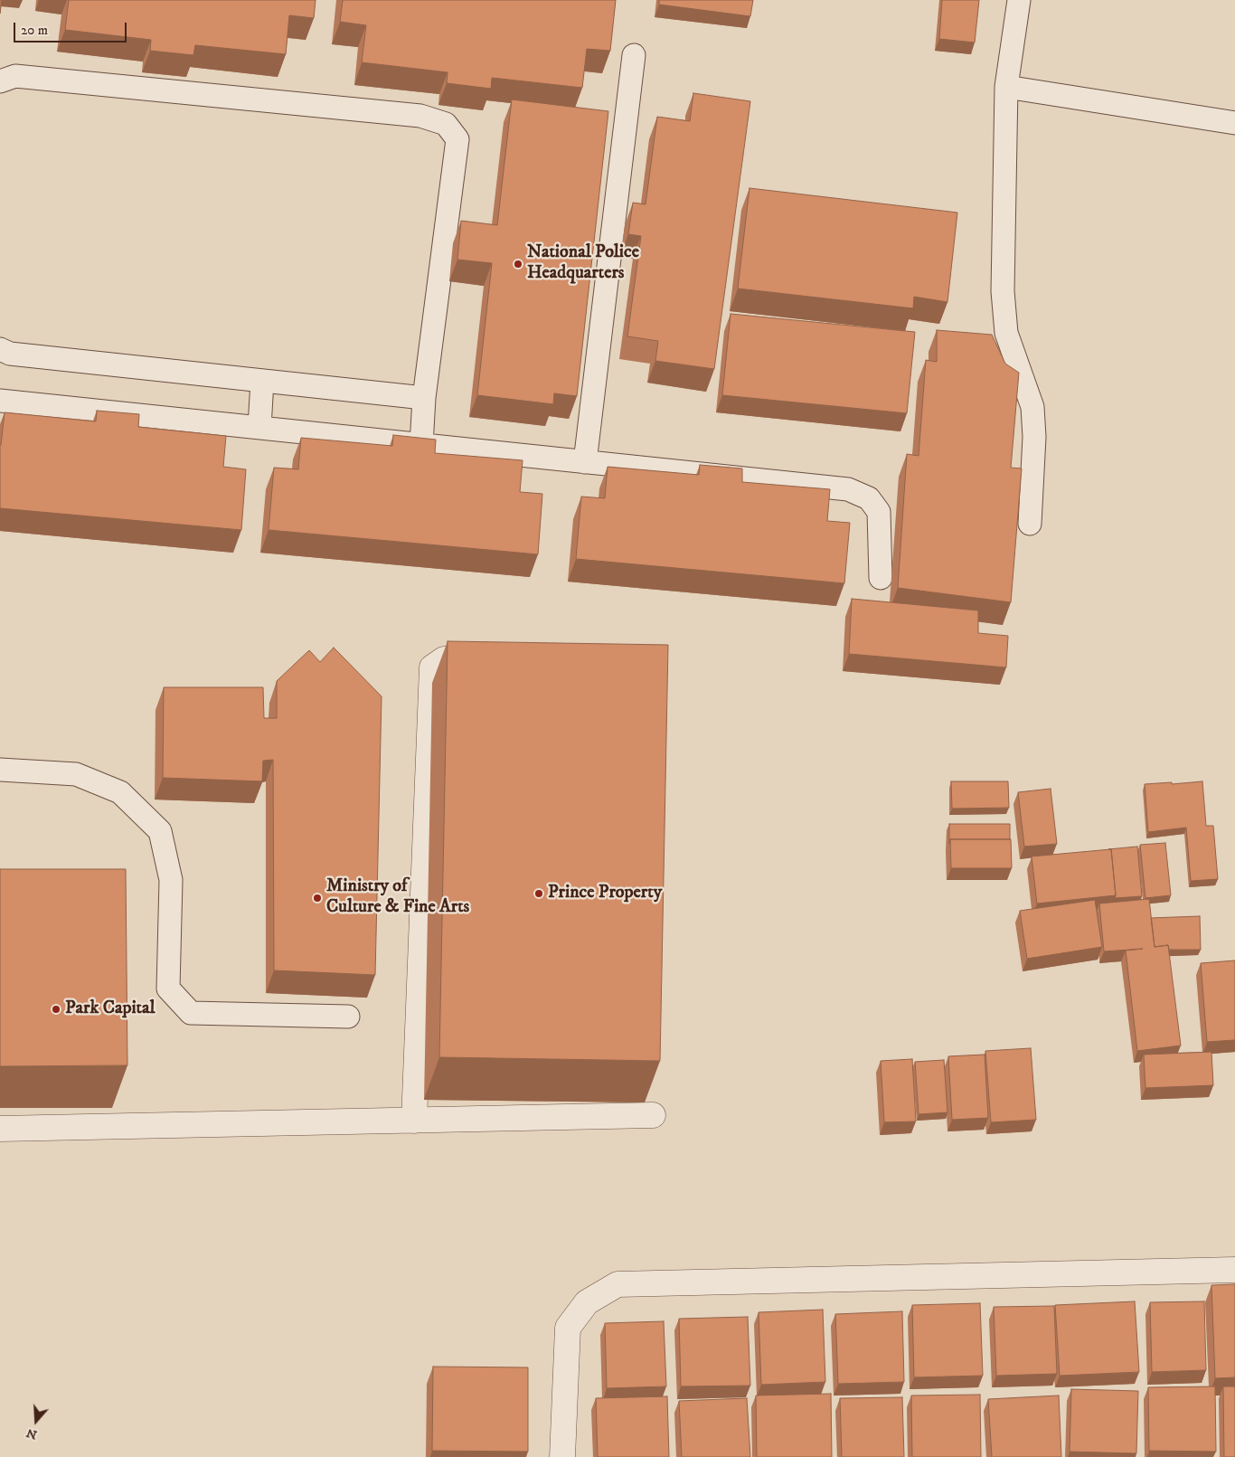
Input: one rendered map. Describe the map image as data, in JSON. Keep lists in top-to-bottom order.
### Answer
{
  "places": [
    "National Police Headquarters",
    "Prince Property",
    "Ministry of Culture & Fine Arts",
    "Park Capital"
  ],
  "scale_bar": "20 m",
  "north": "bottom"
}
